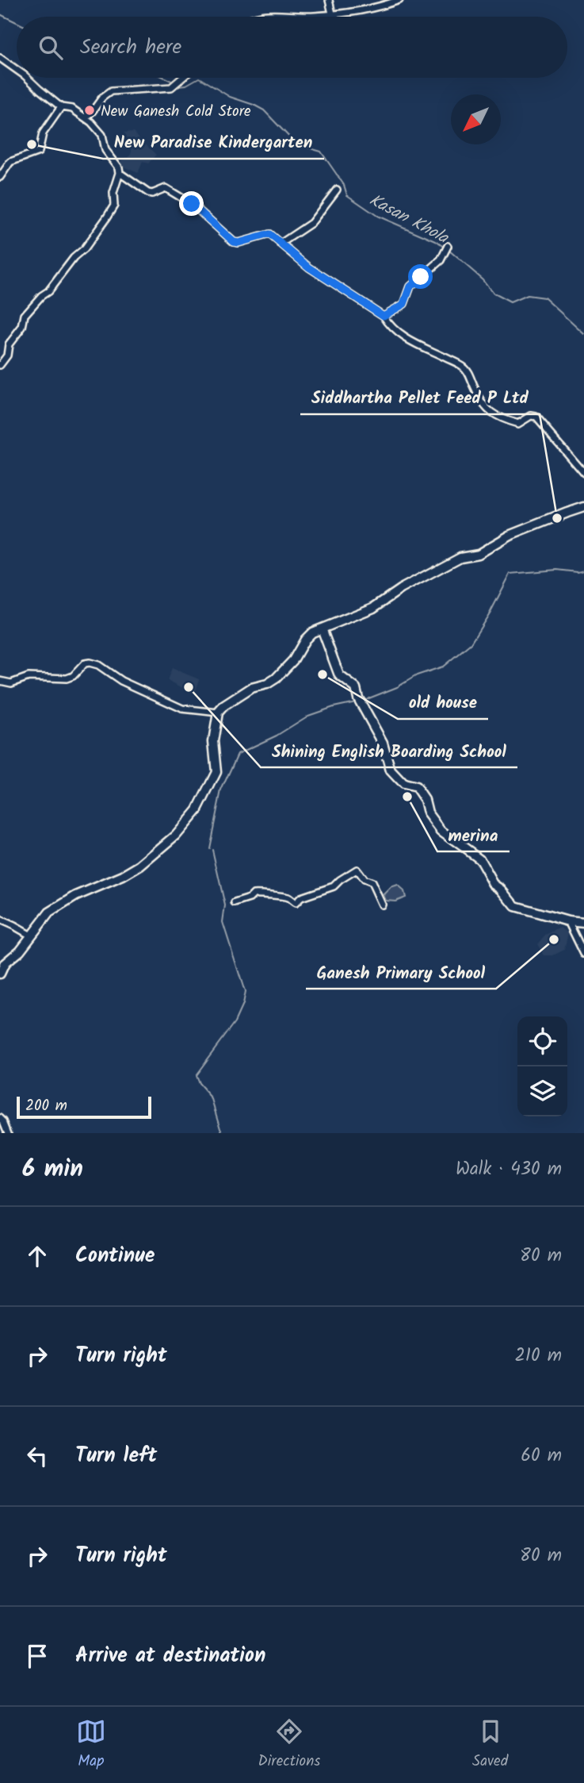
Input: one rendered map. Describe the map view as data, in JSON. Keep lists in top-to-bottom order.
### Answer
{
  "water": ["Kasan Khola"],
  "places": [
    "New Ganesh Cold Store",
    "New Paradise Kindergarten",
    "Siddhartha Pellet Feed P Ltd",
    "old house",
    "Shining English Boarding School",
    "merina",
    "Ganesh Primary School"
  ],
  "scale_bar": "200 m",
  "north": "bottom left",
  "page": {
    "search": "Search here",
    "scale": "200 m",
    "heading": ["6 min", "Walk · 430 m"],
    "list": [
      ["Continue", "80 m"],
      ["Turn right", "210 m"],
      ["Turn left", "60 m"],
      ["Turn right", "80 m"],
      "Arrive at destination"
    ],
    "nav": ["Map", "Directions", "Saved"]
  }
}
